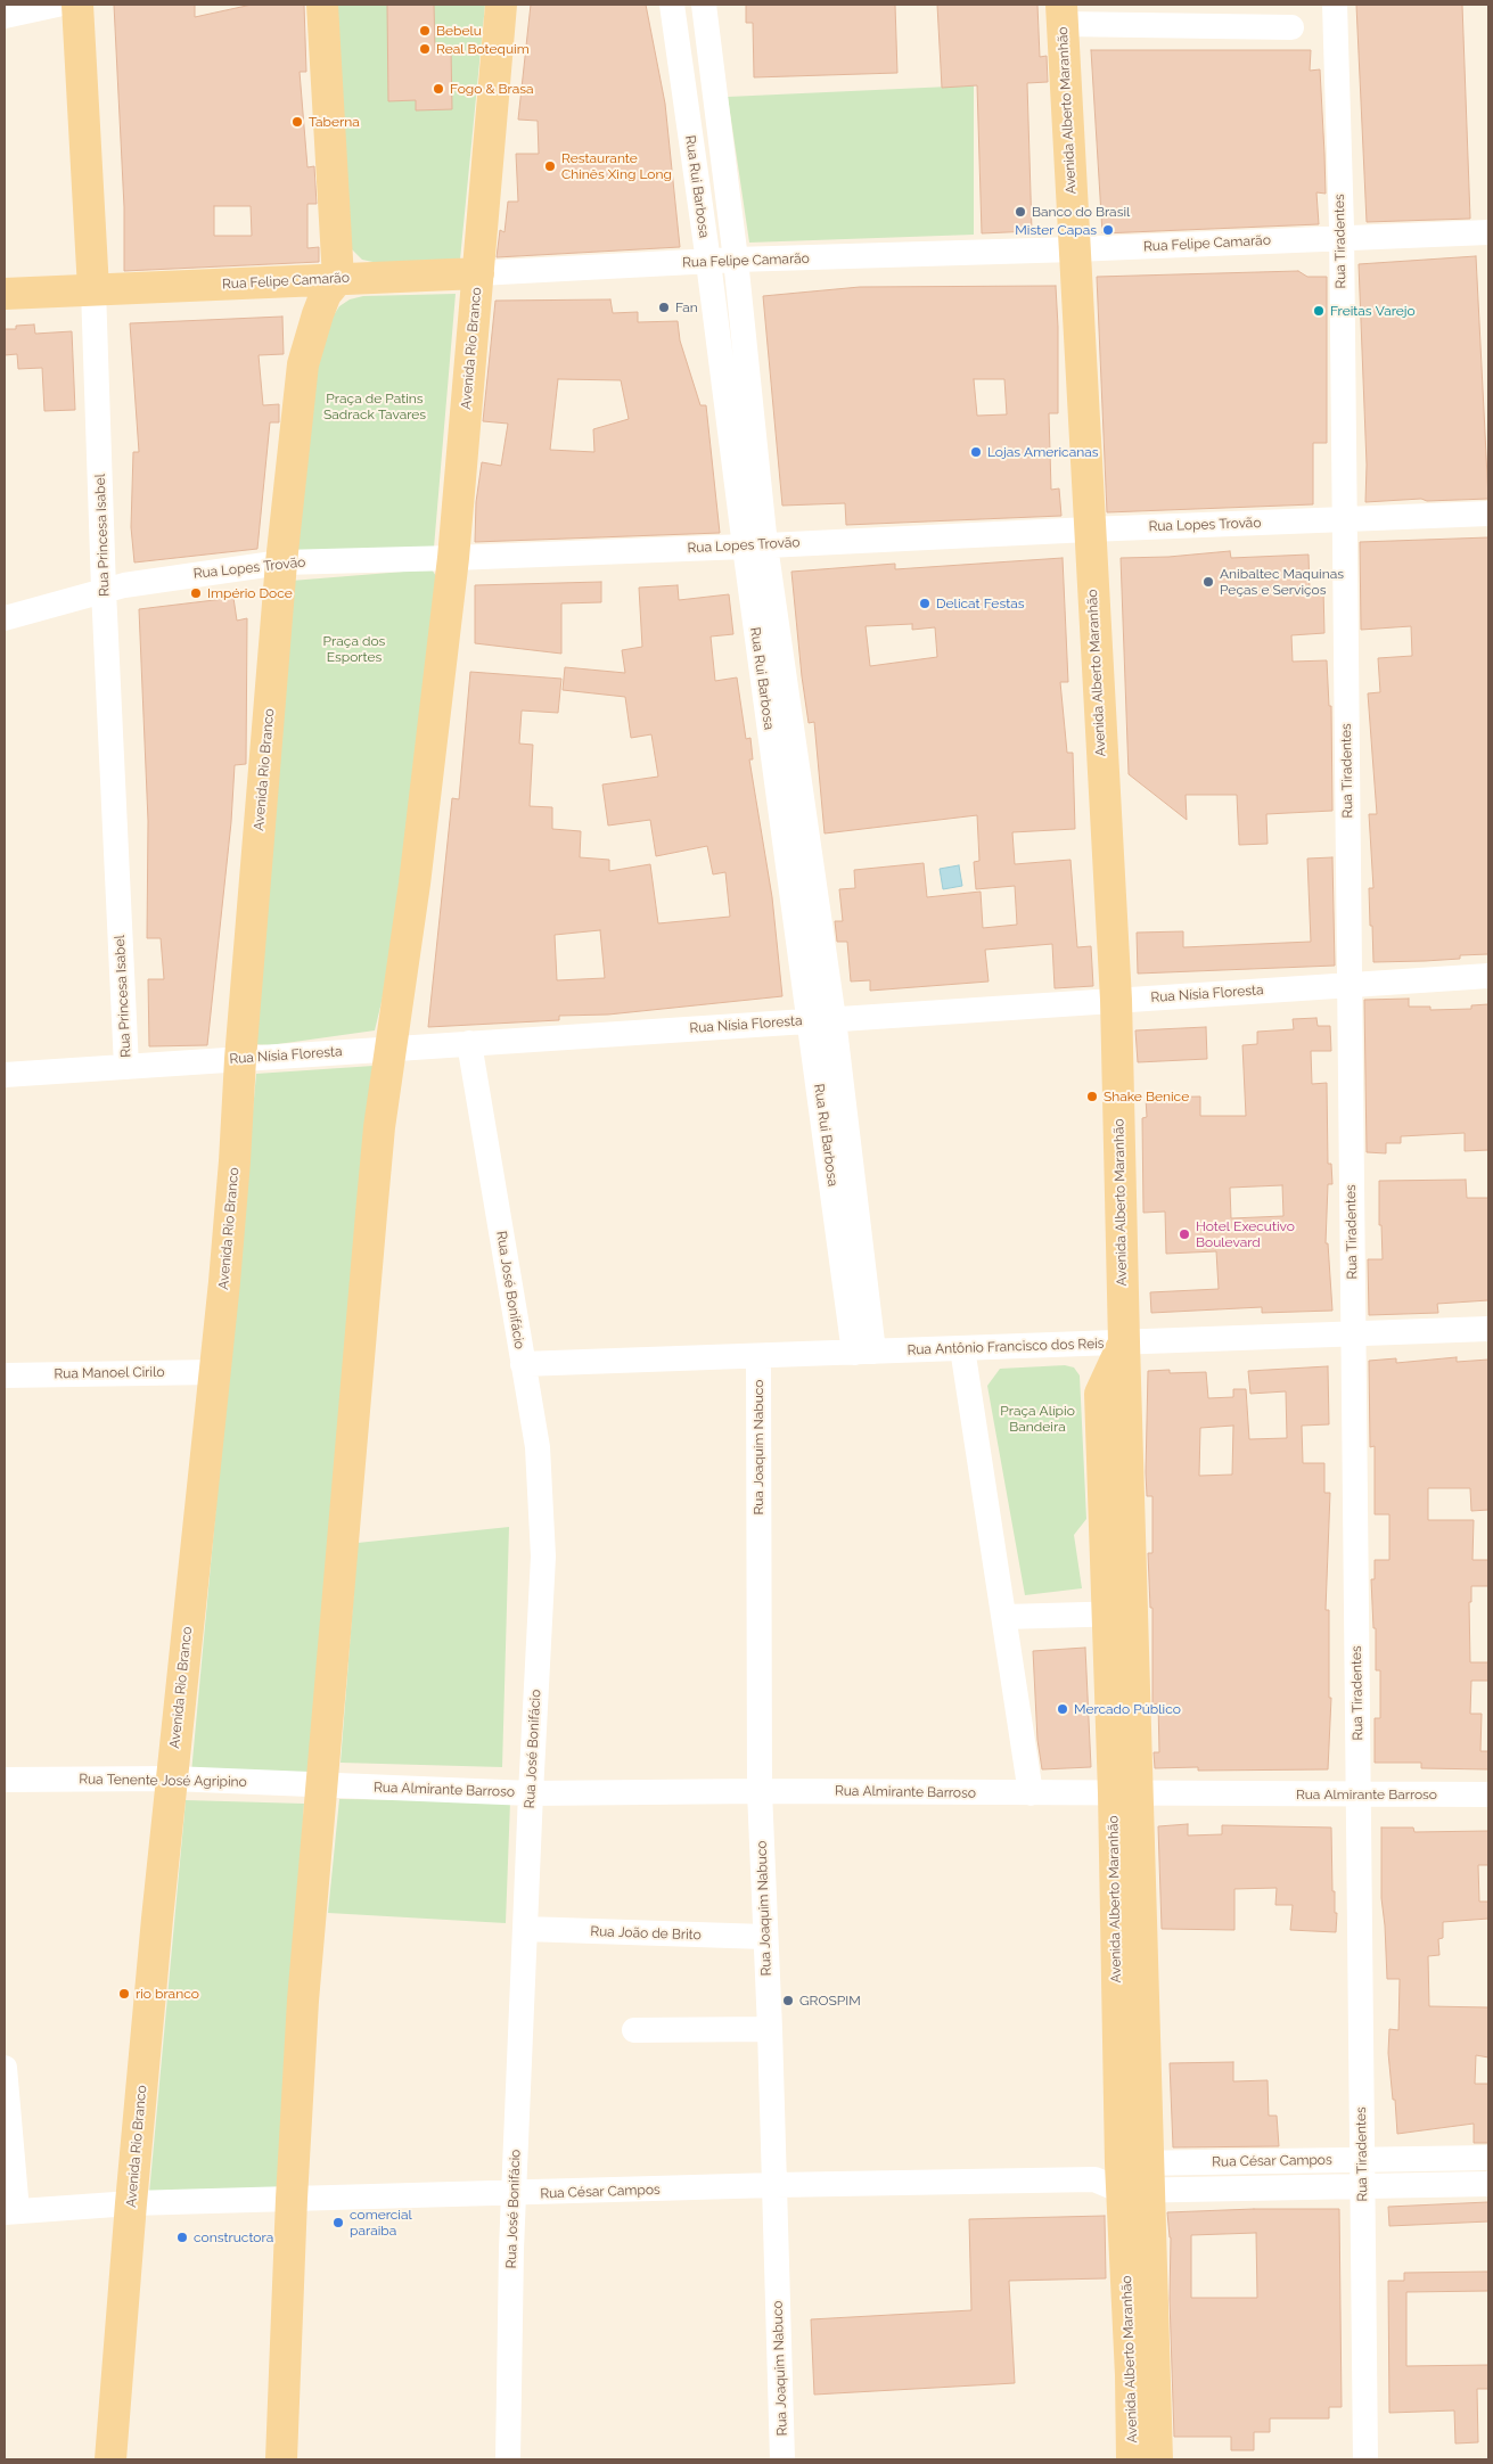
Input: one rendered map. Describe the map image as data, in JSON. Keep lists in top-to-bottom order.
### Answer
{
  "streets": {
    "main road": [
      "Avenida Alberto Maranhão",
      "Rua Felipe Camarão",
      "Avenida Rio Branco",
      "Rua Princesa Isabel"
    ],
    "street": [
      "Rua Rui Barbosa",
      "Rua Tiradentes",
      "Rua Lopes Trovão",
      "Rua Nísia Floresta",
      "Rua José Bonifácio",
      "Rua Antônio Francisco dos Reis",
      "Rua Manoel Cirilo",
      "Rua Joaquim Nabuco",
      "Rua Tenente José Agripino",
      "Rua Almirante Barroso",
      "Rua João de Brito",
      "Rua César Campos"
    ]
  },
  "crossings": [
    ["Avenida Alberto Maranhão", "Rua Felipe Camarão"],
    ["Avenida Alberto Maranhão", "Rua Lopes Trovão"],
    ["Avenida Alberto Maranhão", "Rua Nísia Floresta"],
    ["Avenida Alberto Maranhão", "Rua Antônio Francisco dos Reis"],
    ["Avenida Alberto Maranhão", "Rua Almirante Barroso"],
    ["Avenida Alberto Maranhão", "Rua César Campos"],
    ["Rua Rui Barbosa", "Rua Felipe Camarão"],
    ["Rua Rui Barbosa", "Rua Lopes Trovão"],
    ["Rua Rui Barbosa", "Rua Nísia Floresta"],
    ["Rua Rui Barbosa", "Rua Antônio Francisco dos Reis"],
    ["Rua Tiradentes", "Rua Felipe Camarão"],
    ["Rua Tiradentes", "Rua Lopes Trovão"],
    ["Rua Tiradentes", "Rua Nísia Floresta"],
    ["Rua Tiradentes", "Rua Antônio Francisco dos Reis"],
    ["Rua Tiradentes", "Rua Almirante Barroso"],
    ["Rua Tiradentes", "Rua César Campos"],
    ["Rua Felipe Camarão", "Avenida Rio Branco"],
    ["Rua Felipe Camarão", "Rua Princesa Isabel"],
    ["Avenida Rio Branco", "Rua Lopes Trovão"],
    ["Avenida Rio Branco", "Rua Nísia Floresta"],
    ["Avenida Rio Branco", "Rua Manoel Cirilo"],
    ["Avenida Rio Branco", "Rua Tenente José Agripino"],
    ["Avenida Rio Branco", "Rua Almirante Barroso"],
    ["Avenida Rio Branco", "Rua César Campos"],
    ["Rua Lopes Trovão", "Rua Princesa Isabel"],
    ["Rua Princesa Isabel", "Rua Nísia Floresta"],
    ["Rua Nísia Floresta", "Rua José Bonifácio"],
    ["Rua José Bonifácio", "Rua Antônio Francisco dos Reis"],
    ["Rua José Bonifácio", "Rua Almirante Barroso"],
    ["Rua José Bonifácio", "Rua João de Brito"],
    ["Rua José Bonifácio", "Rua César Campos"],
    ["Rua Antônio Francisco dos Reis", "Rua Joaquim Nabuco"],
    ["Rua Joaquim Nabuco", "Rua Almirante Barroso"],
    ["Rua Joaquim Nabuco", "Rua João de Brito"],
    ["Rua Joaquim Nabuco", "Rua César Campos"],
    ["Rua Tenente José Agripino", "Rua Almirante Barroso"]
  ],
  "parks": ["Praça de Patins Sadrack Tavares", "Praça dos Esportes", "Praça Alípio Bandeira"],
  "places": [
    "Bebelu",
    "Real Botequim",
    "Fogo & Brasa",
    "Taberna",
    "Restaurante Chinês Xing Long",
    "Banco do Brasil",
    "Mister Capas",
    "Fan",
    "Freitas Varejo",
    "Lojas Americanas",
    "Anibaltec Maquinas Peças e Serviços",
    "Império Doce",
    "Delicat Festas",
    "Shake Benice",
    "Hotel Executivo Boulevard",
    "Mercado Público",
    "rio branco",
    "GROSPIM",
    "comercial paraiba",
    "constructora"
  ]
}
